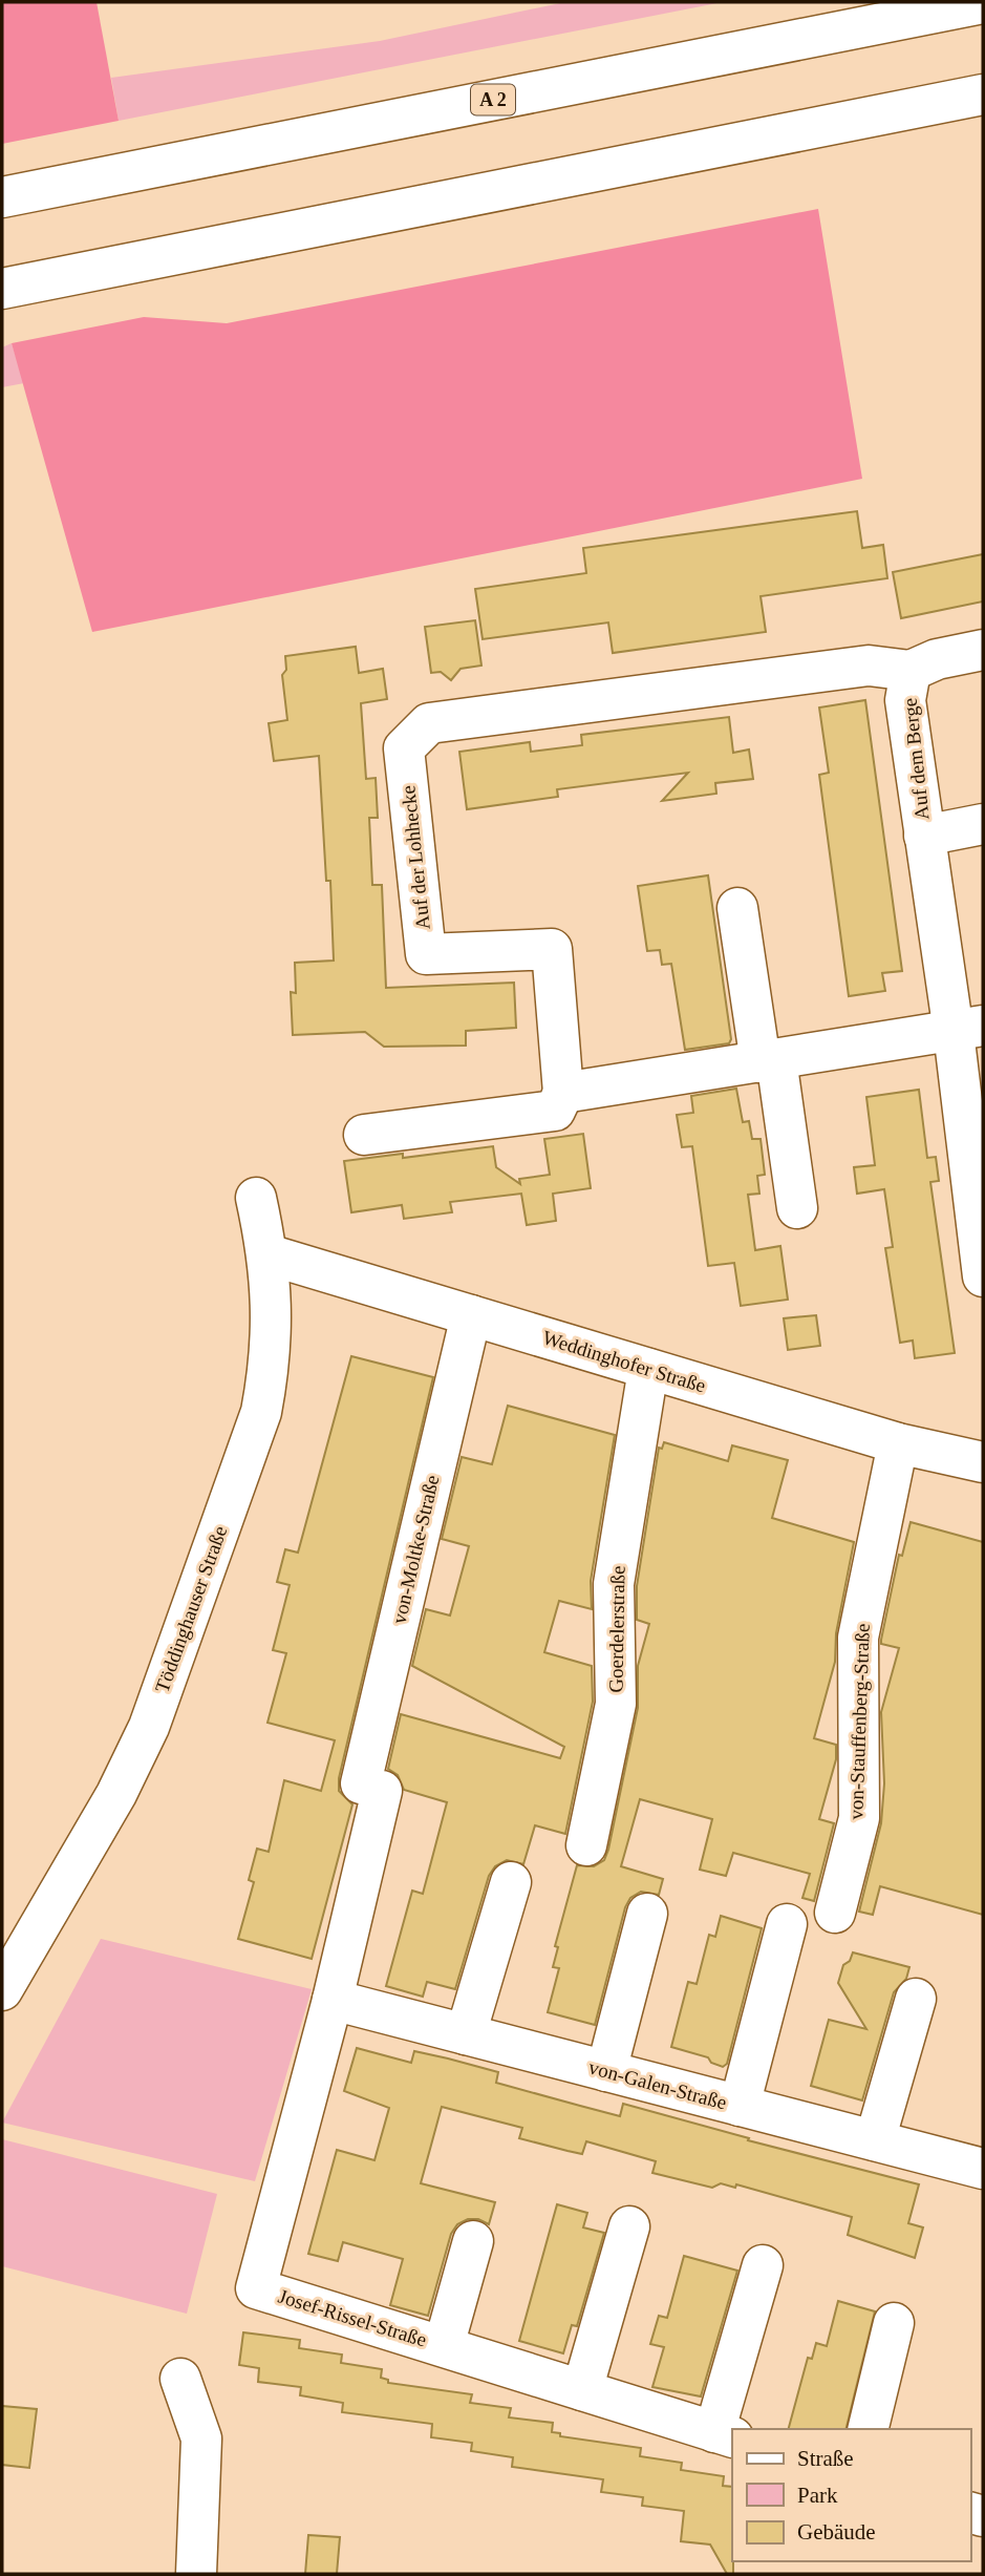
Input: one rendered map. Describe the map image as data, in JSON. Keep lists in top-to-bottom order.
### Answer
{
  "streets": {
    "main road": [
      "A 2",
      "Auf dem Berge",
      "Auf der Lohhecke",
      "Weddinghofer Straße",
      "von-Moltke-Straße",
      "Töddinghauser Straße",
      "Goerdelerstraße",
      "von-Stauffenberg-Straße",
      "von-Galen-Straße",
      "Josef-Rissel-Straße"
    ]
  },
  "crossings": [
    ["Auf dem Berge", "Auf der Lohhecke"],
    ["Weddinghofer Straße", "von-Moltke-Straße"],
    ["Weddinghofer Straße", "Töddinghauser Straße"],
    ["Weddinghofer Straße", "Goerdelerstraße"],
    ["Weddinghofer Straße", "von-Stauffenberg-Straße"],
    ["von-Moltke-Straße", "von-Galen-Straße"],
    ["von-Moltke-Straße", "Josef-Rissel-Straße"],
    ["von-Galen-Straße", "Josef-Rissel-Straße"]
  ],
  "legend": ["Straße", "Park", "Gebäude"]
}
